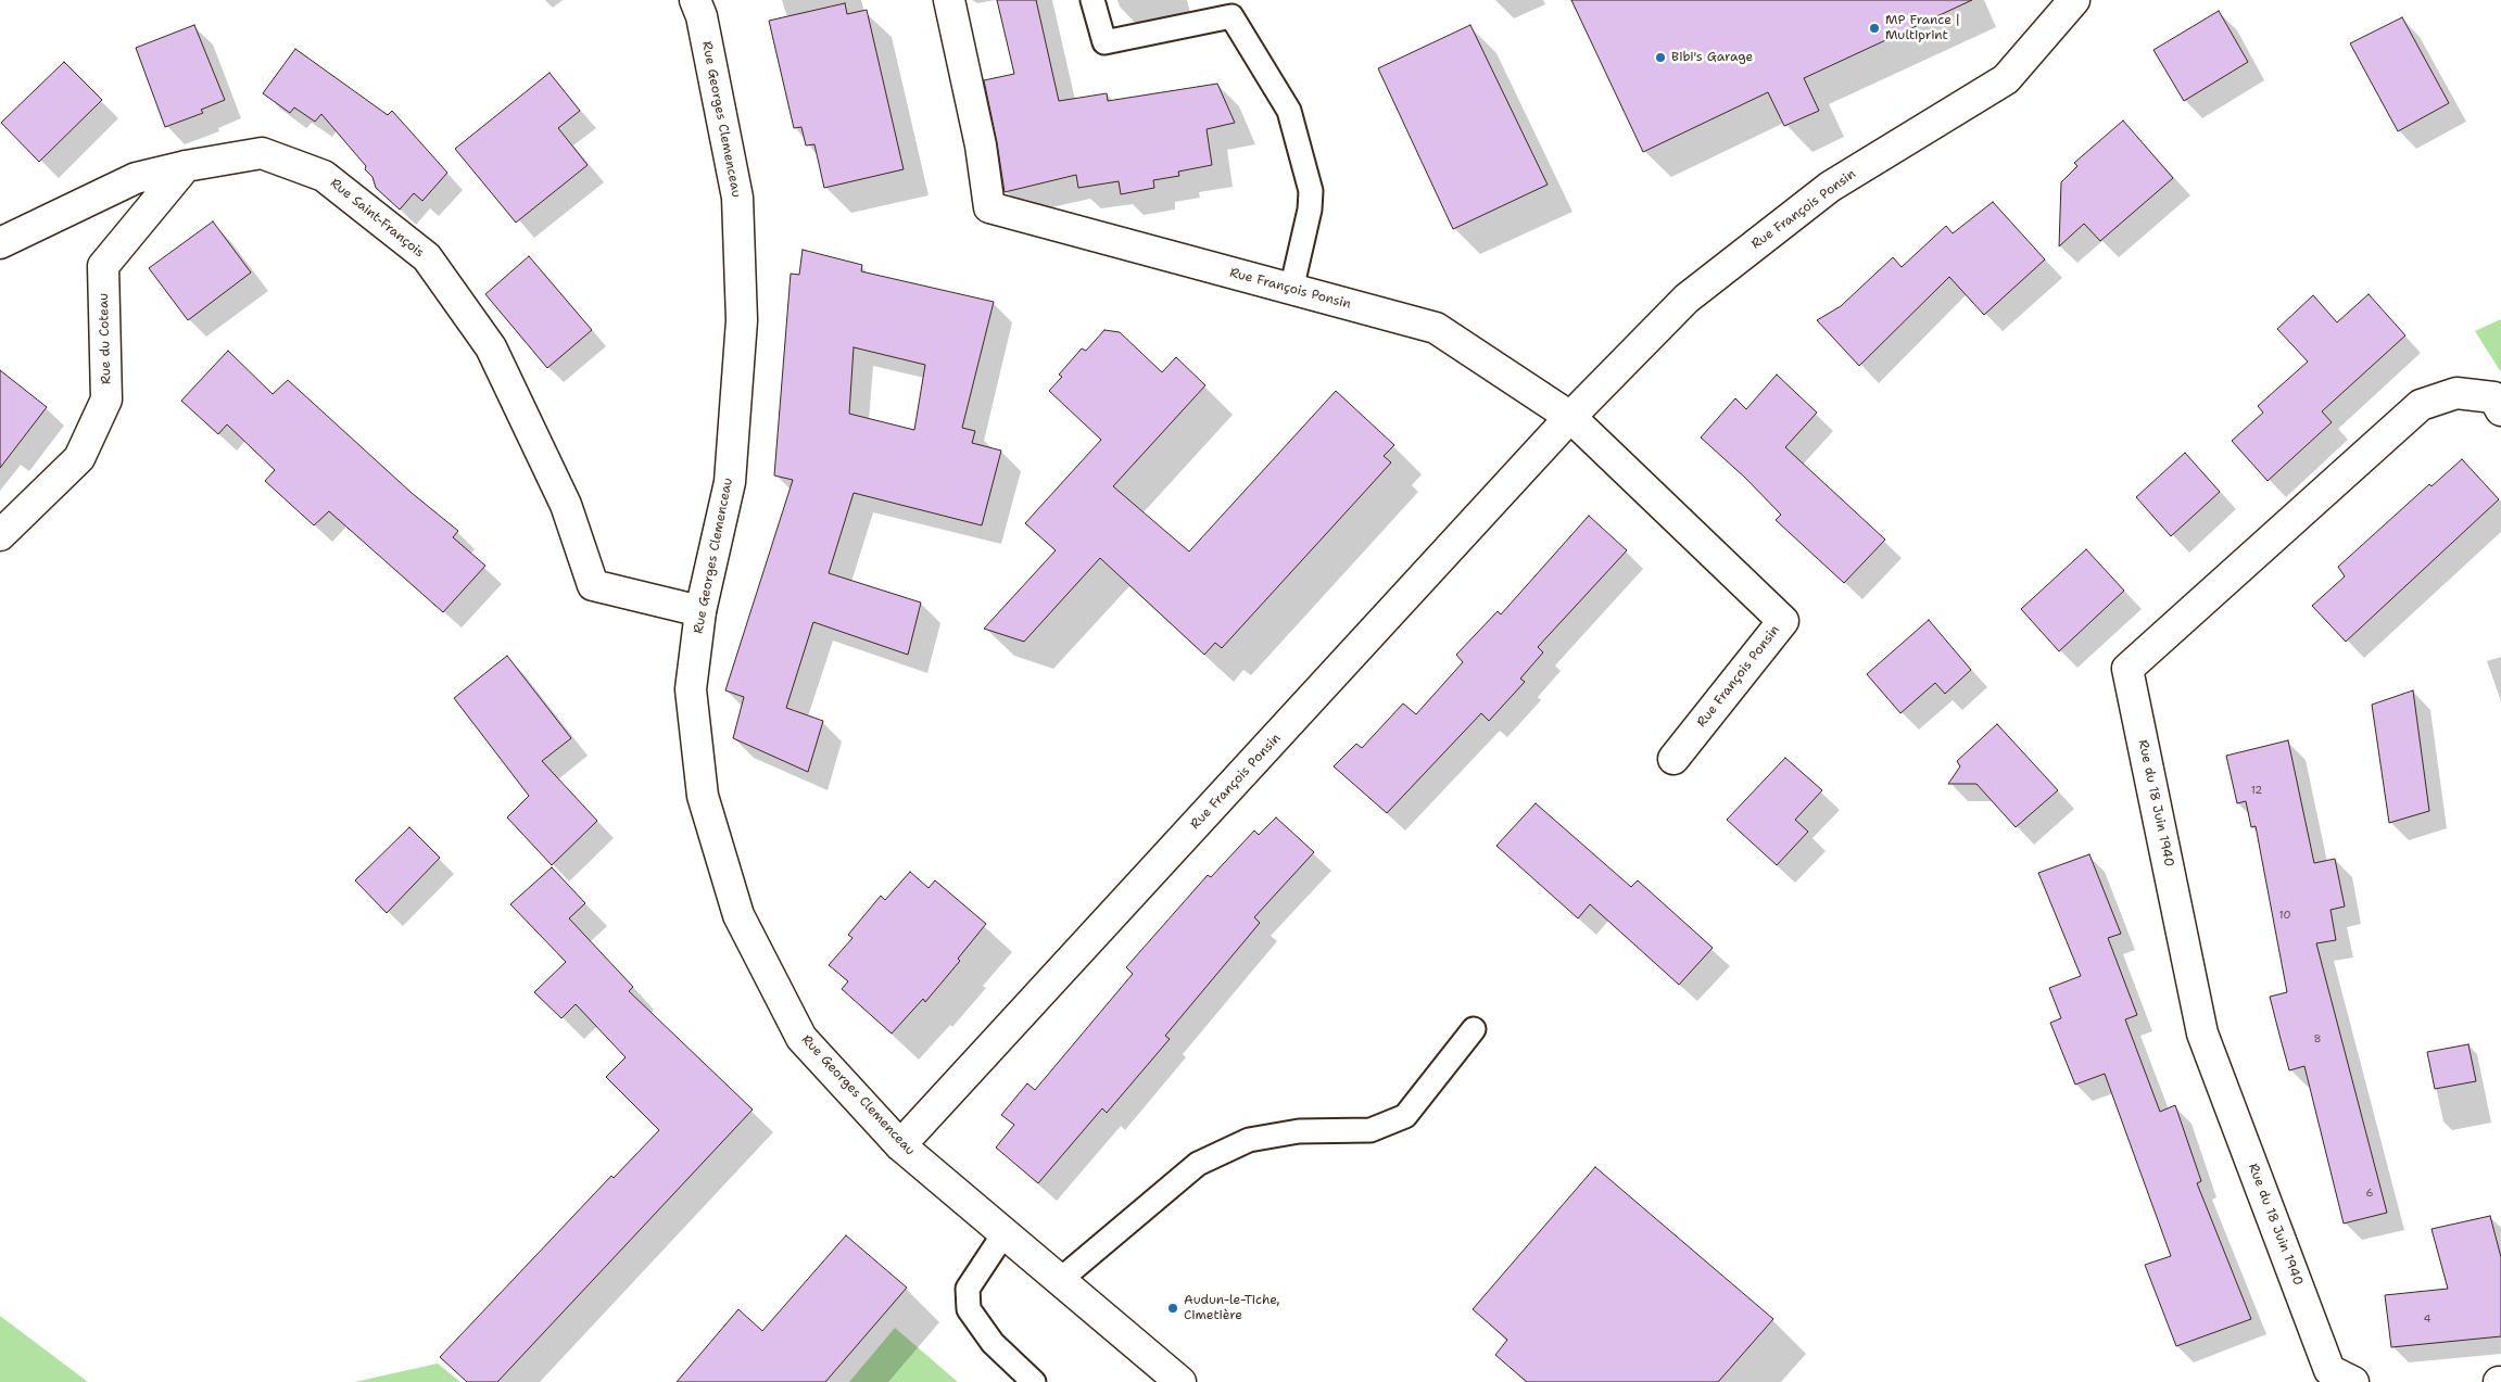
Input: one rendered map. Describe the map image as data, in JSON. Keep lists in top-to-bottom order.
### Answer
{
  "streets": {
    "street": [
      "Rue Georges Clemenceau",
      "Rue François Ponsin",
      "Rue Saint-François",
      "Rue du Coteau",
      "Rue du 18 Juin 1940"
    ]
  },
  "crossings": [
    ["Rue Georges Clemenceau", "Rue François Ponsin"],
    ["Rue Georges Clemenceau", "Rue Saint-François"],
    ["Rue Saint-François", "Rue du Coteau"]
  ],
  "places": ["MP France | Multiprint", "Bibi's Garage", "Audun-le-Tiche, Cimetière"],
  "house_numbers": [
    "12",
    "10",
    "8",
    "6",
    "4"
  ]
}
